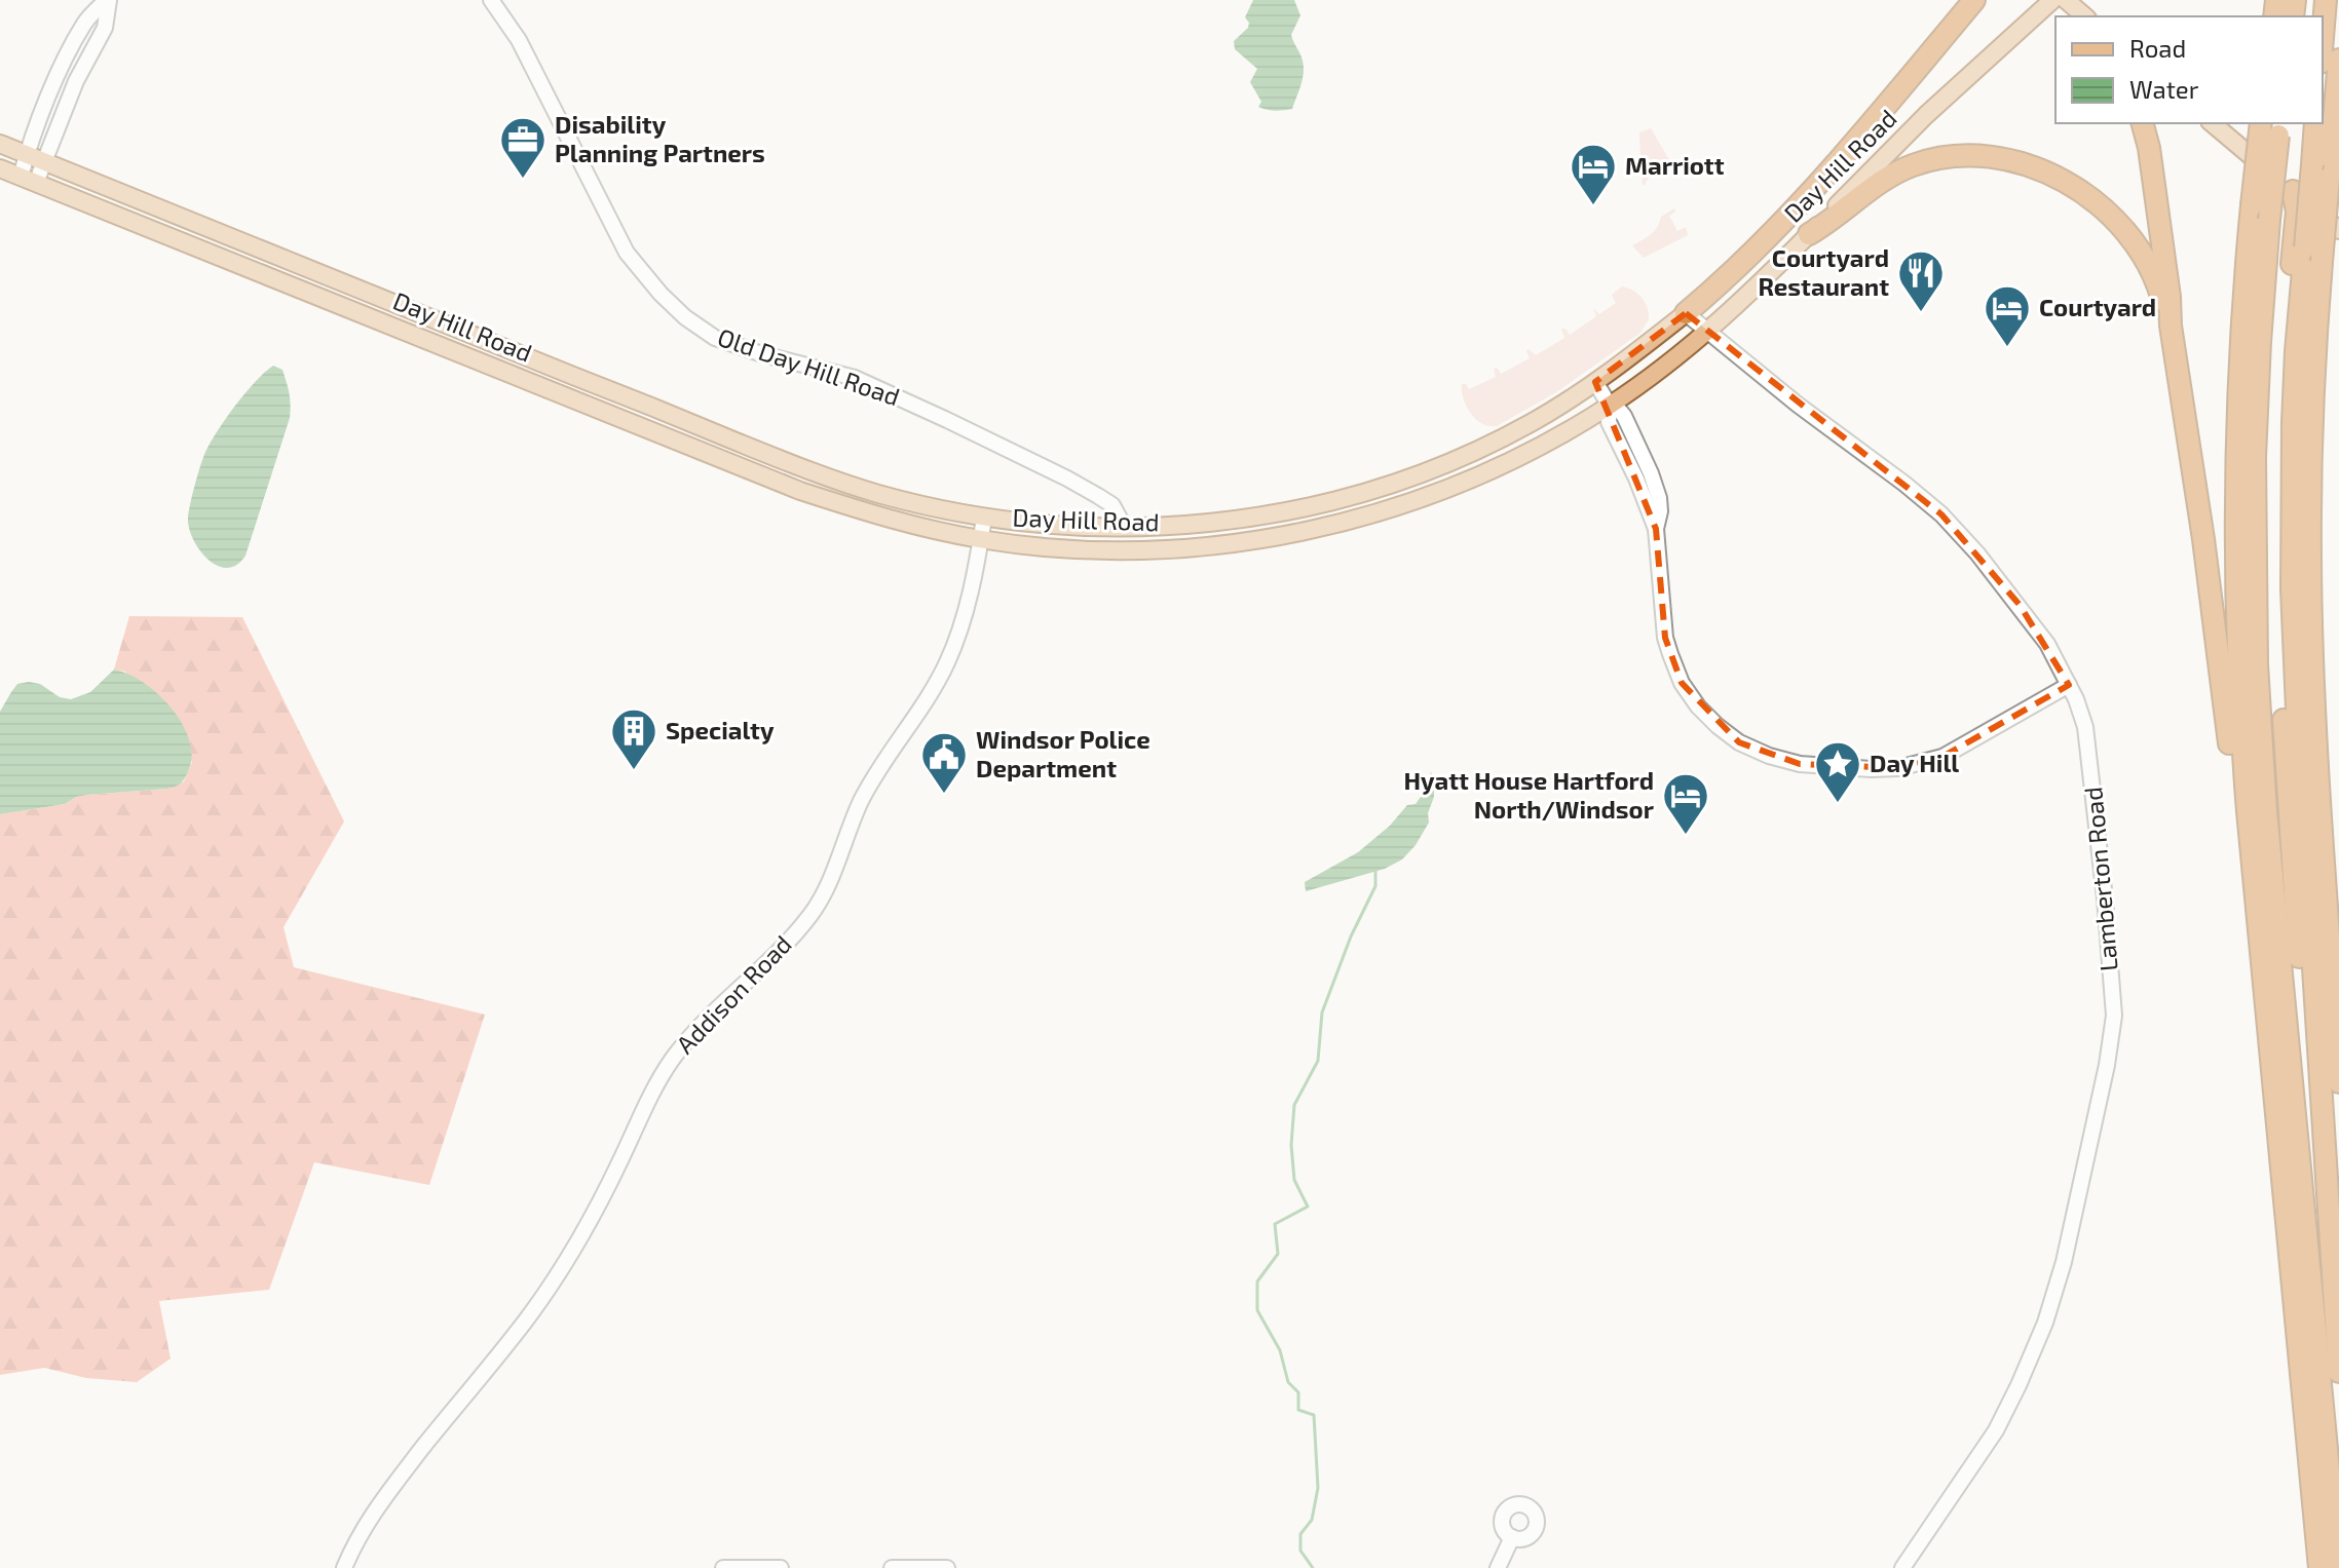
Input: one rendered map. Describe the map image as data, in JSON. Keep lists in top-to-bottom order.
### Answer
{
  "streets": {
    "main road": ["Day Hill Road"],
    "street": ["Old Day Hill Road", "Lamberton Road", "Addison Road"]
  },
  "crossings": [
    ["Day Hill Road", "Old Day Hill Road"],
    ["Day Hill Road", "Lamberton Road"],
    ["Day Hill Road", "Addison Road"]
  ],
  "places": {
    "office": ["Disability Planning Partners"],
    "hotel": ["Marriott", "Courtyard", "Hyatt House Hartford North/Windsor"],
    "restaurant": ["Courtyard Restaurant"],
    "building": ["Specialty"],
    "public building": ["Windsor Police Department"],
    "place": ["Day Hill"]
  },
  "legend": ["Road", "Water"]
}
